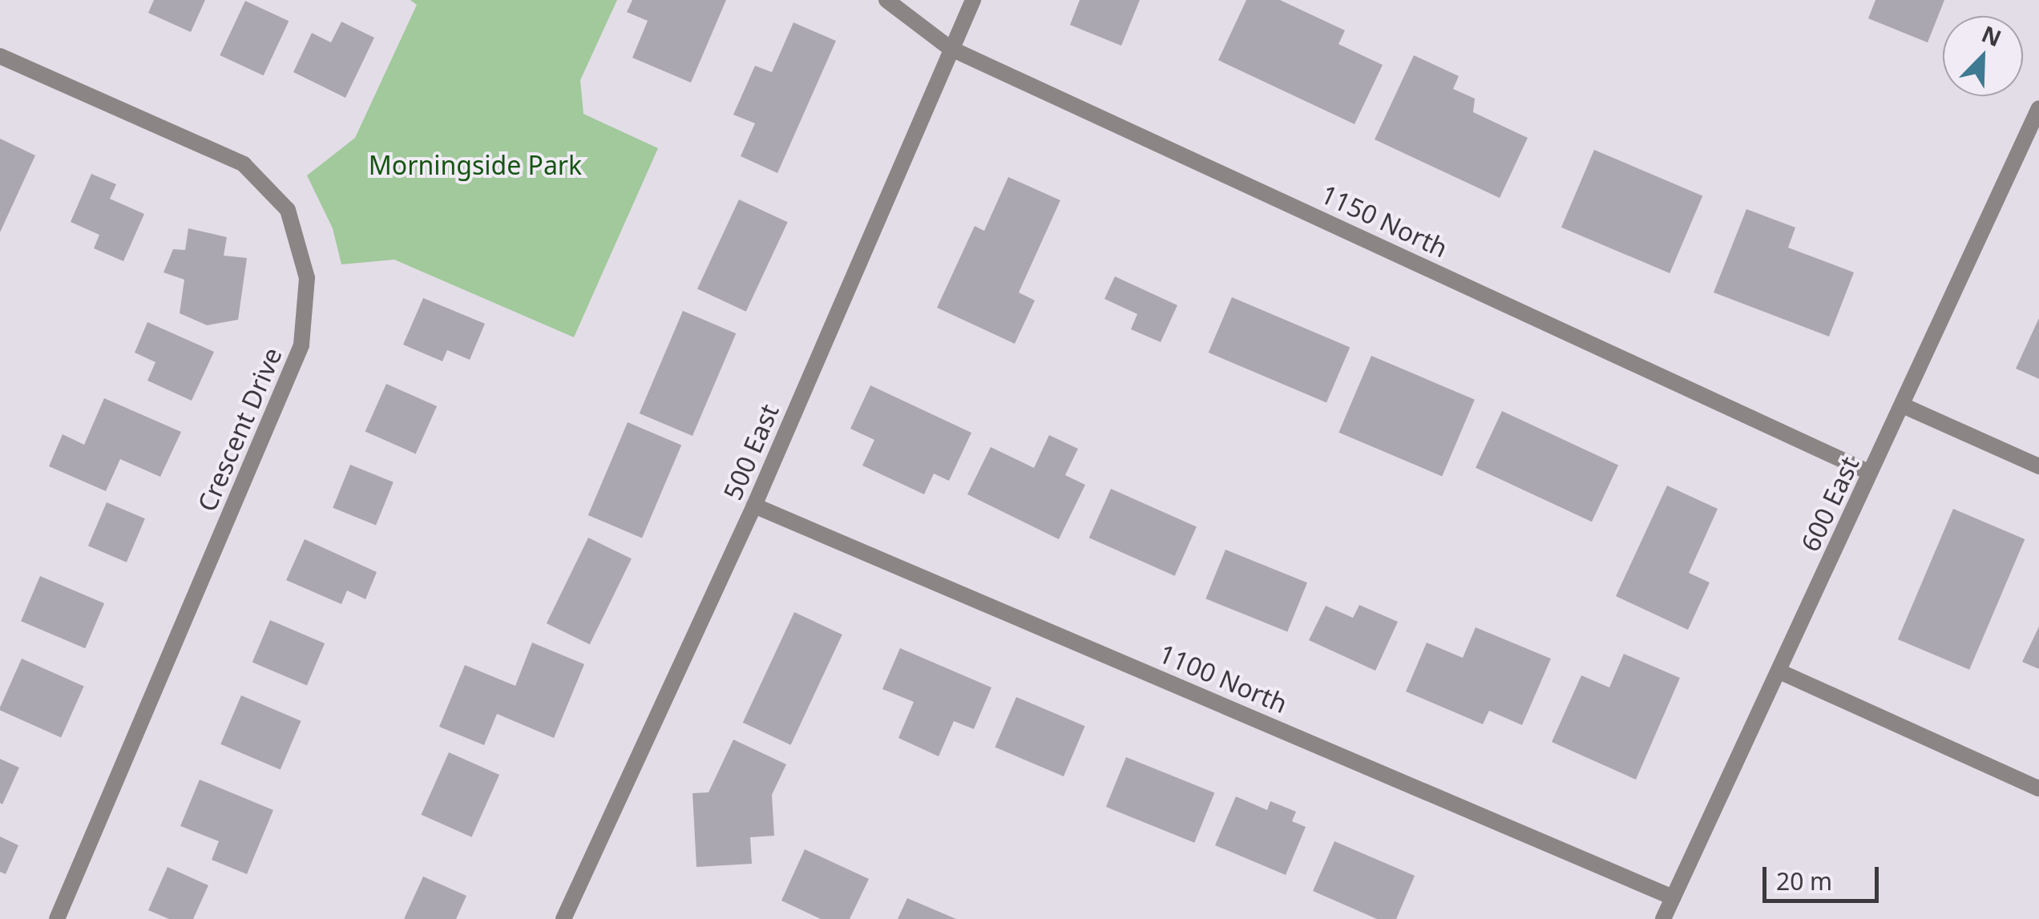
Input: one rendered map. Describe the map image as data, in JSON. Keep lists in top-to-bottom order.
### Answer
{
  "streets": {
    "street": [
      "1150 North",
      "Crescent Drive",
      "500 East",
      "600 East",
      "1100 North"
    ]
  },
  "crossings": [
    ["1150 North", "500 East"],
    ["1150 North", "600 East"],
    ["500 East", "1100 North"],
    ["600 East", "1100 North"]
  ],
  "parks": ["Morningside Park"],
  "scale_bar": "20 m",
  "north": "top right"
}
